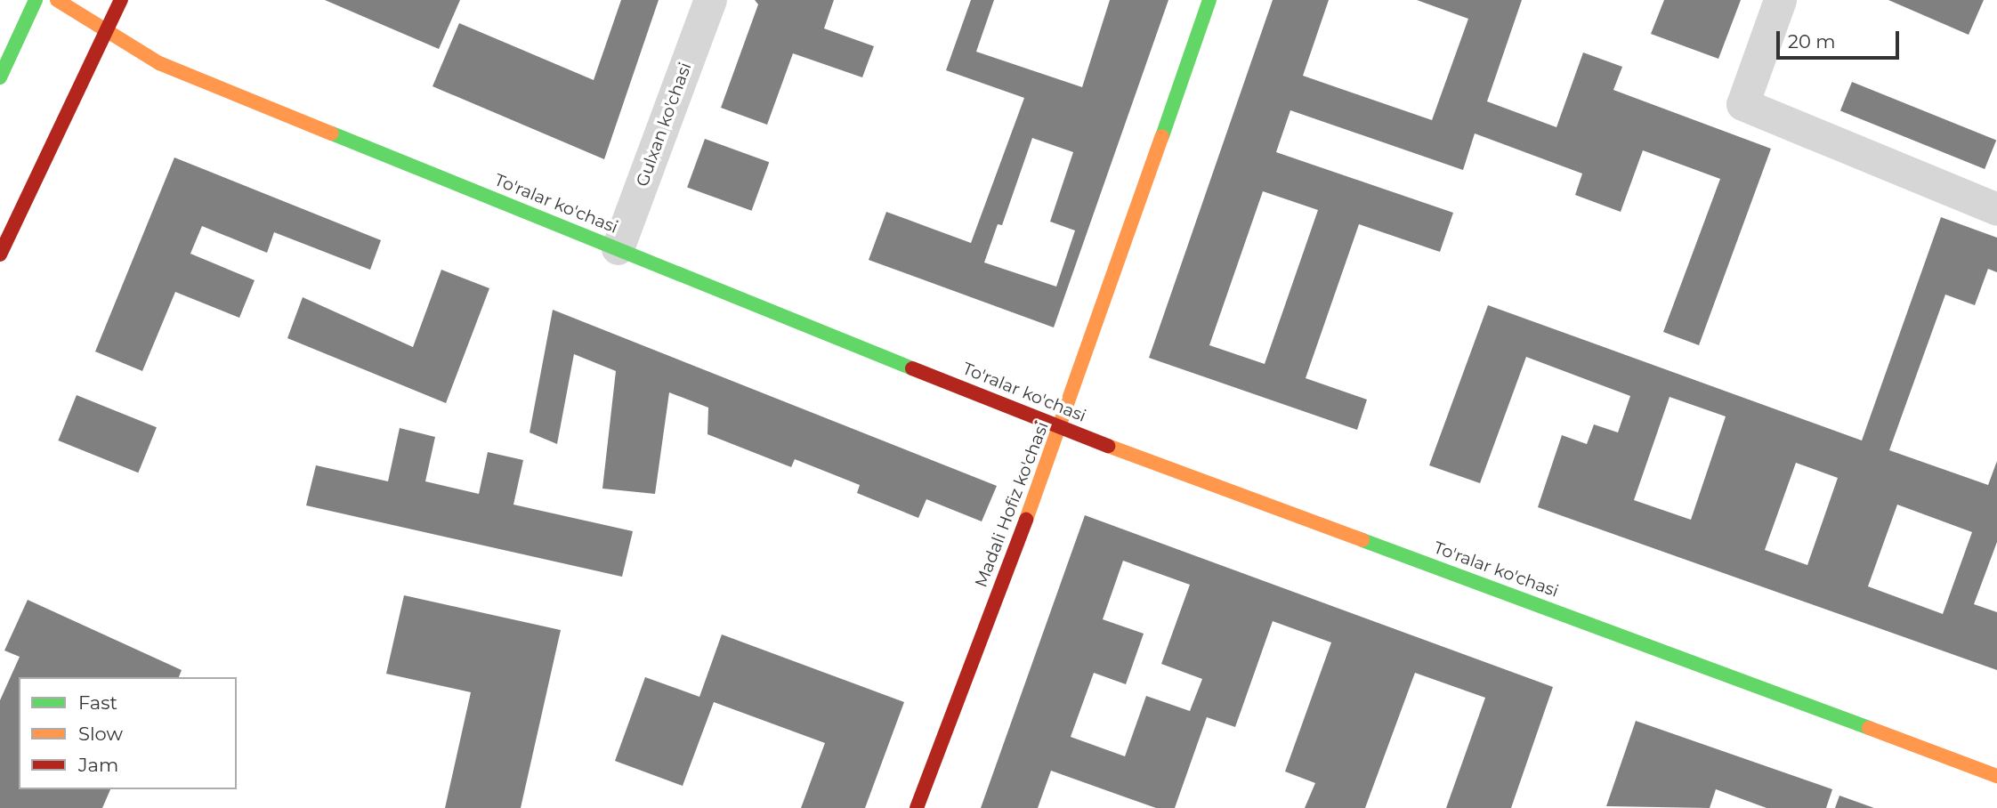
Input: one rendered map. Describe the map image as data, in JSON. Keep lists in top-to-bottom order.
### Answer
{
  "streets": {
    "street": ["Gulxan ko'chasi", "To'ralar ko'chasi", "Madali Hofiz ko'chasi"]
  },
  "crossings": [
    ["Gulxan ko'chasi", "To'ralar ko'chasi"],
    ["To'ralar ko'chasi", "Madali Hofiz ko'chasi"]
  ],
  "legend": ["Fast", "Slow", "Jam"],
  "scale_bar": "20 m"
}
